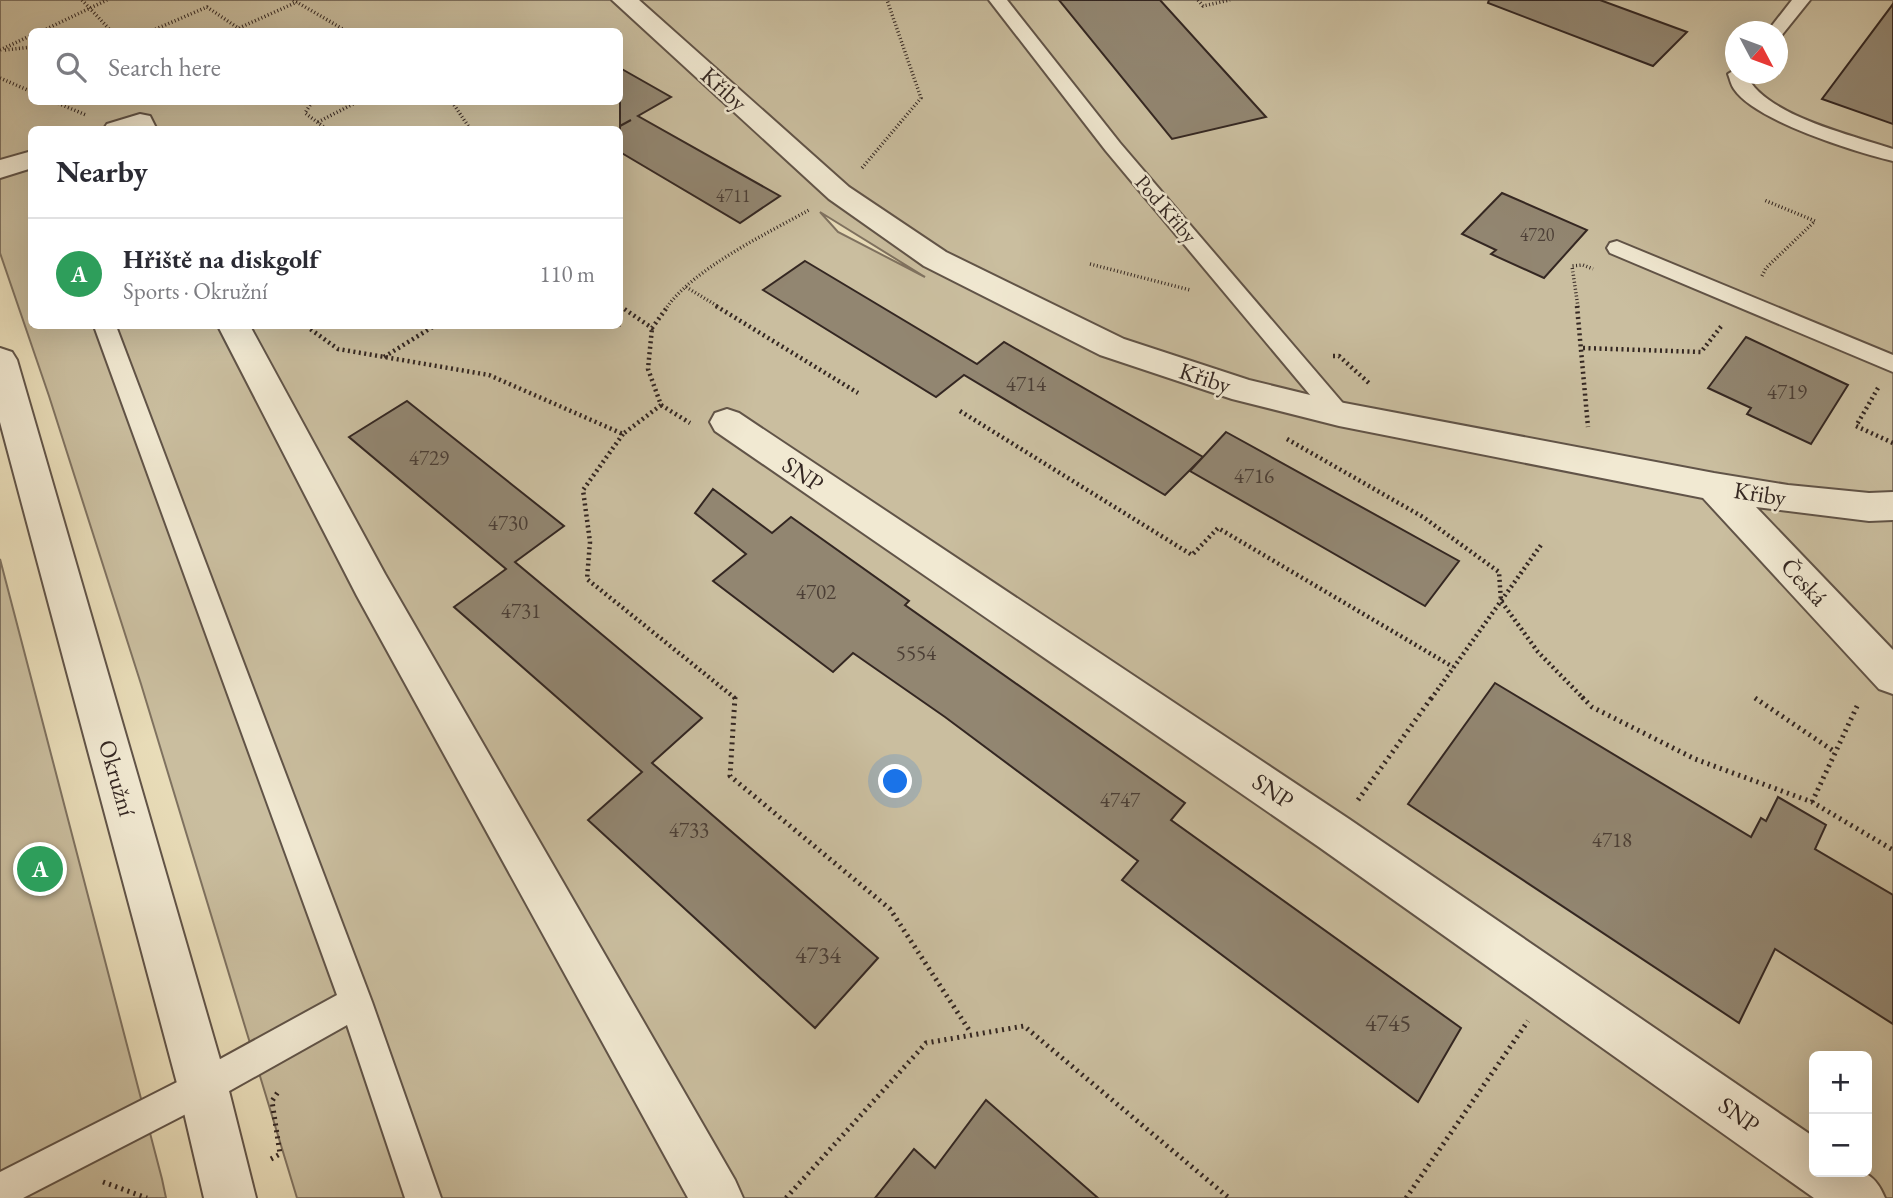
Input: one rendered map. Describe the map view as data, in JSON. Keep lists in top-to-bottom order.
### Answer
{
  "streets": {
    "street": [
      "Křiby",
      "SNP",
      "Česká",
      "Okružní"
    ],
    "lane": ["Pod Křiby"]
  },
  "crossings": [
    ["Křiby", "Pod Křiby"],
    ["Křiby", "Česká"]
  ],
  "house_numbers": [
    "4711",
    "4720",
    "4714",
    "4719",
    "4729",
    "4716",
    "4730",
    "4702",
    "4731",
    "5554",
    "4747",
    "4733",
    "4718",
    "4734",
    "4745"
  ],
  "north": "bottom right",
  "page": {
    "search": "Search here",
    "heading": "Nearby",
    "list": [
      {
        "mark": "A",
        "name": "Hřiště na diskgolf",
        "note": "Sports · Okružní",
        "value": "110 m"
      }
    ],
    "pins": "A",
    "map_buttons": ["+", "−"]
  }
}
